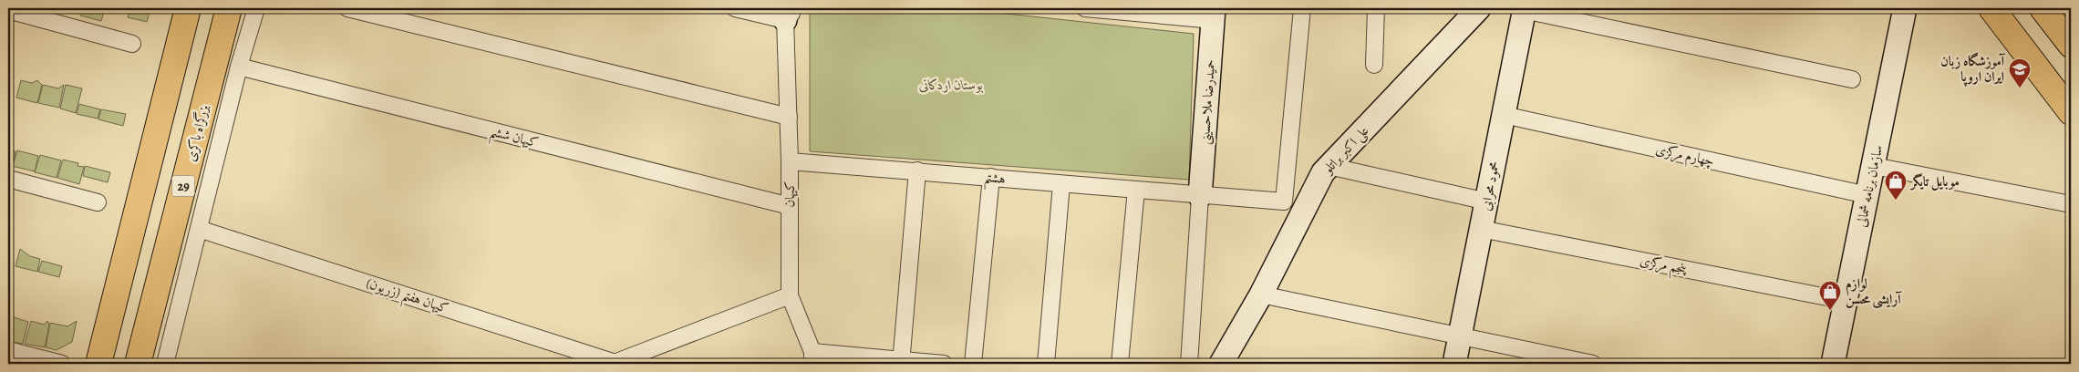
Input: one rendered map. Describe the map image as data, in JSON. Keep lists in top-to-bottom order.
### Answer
{
  "streets": {
    "main road": ["بزرگراه باکری", "29"],
    "street": [
      "حمیدرضا ملاحسینی",
      "کیهان ششم",
      "علی اکبر براتلو",
      "چهارم مرکزی",
      "هشتم",
      "محمود محرابی",
      "سازمان برنامه شمالی",
      "کیهان",
      "پنجم مرکزی",
      "کیهان هفتم (زریون)"
    ]
  },
  "crossings": [
    ["حمیدرضا ملاحسینی", "هشتم"],
    ["کیهان ششم", "کیهان"],
    ["چهارم مرکزی", "محمود محرابی"],
    ["چهارم مرکزی", "سازمان برنامه شمالی"],
    ["هشتم", "کیهان"],
    ["محمود محرابی", "پنجم مرکزی"],
    ["سازمان برنامه شمالی", "پنجم مرکزی"]
  ],
  "parks": ["بوستان اردکانی"],
  "places": {
    "school or university": ["آموزشگاه زبان ایران اروپا"],
    "shop": ["موبایل تایگر", "لوازم آرایشی محسن"]
  }
}
